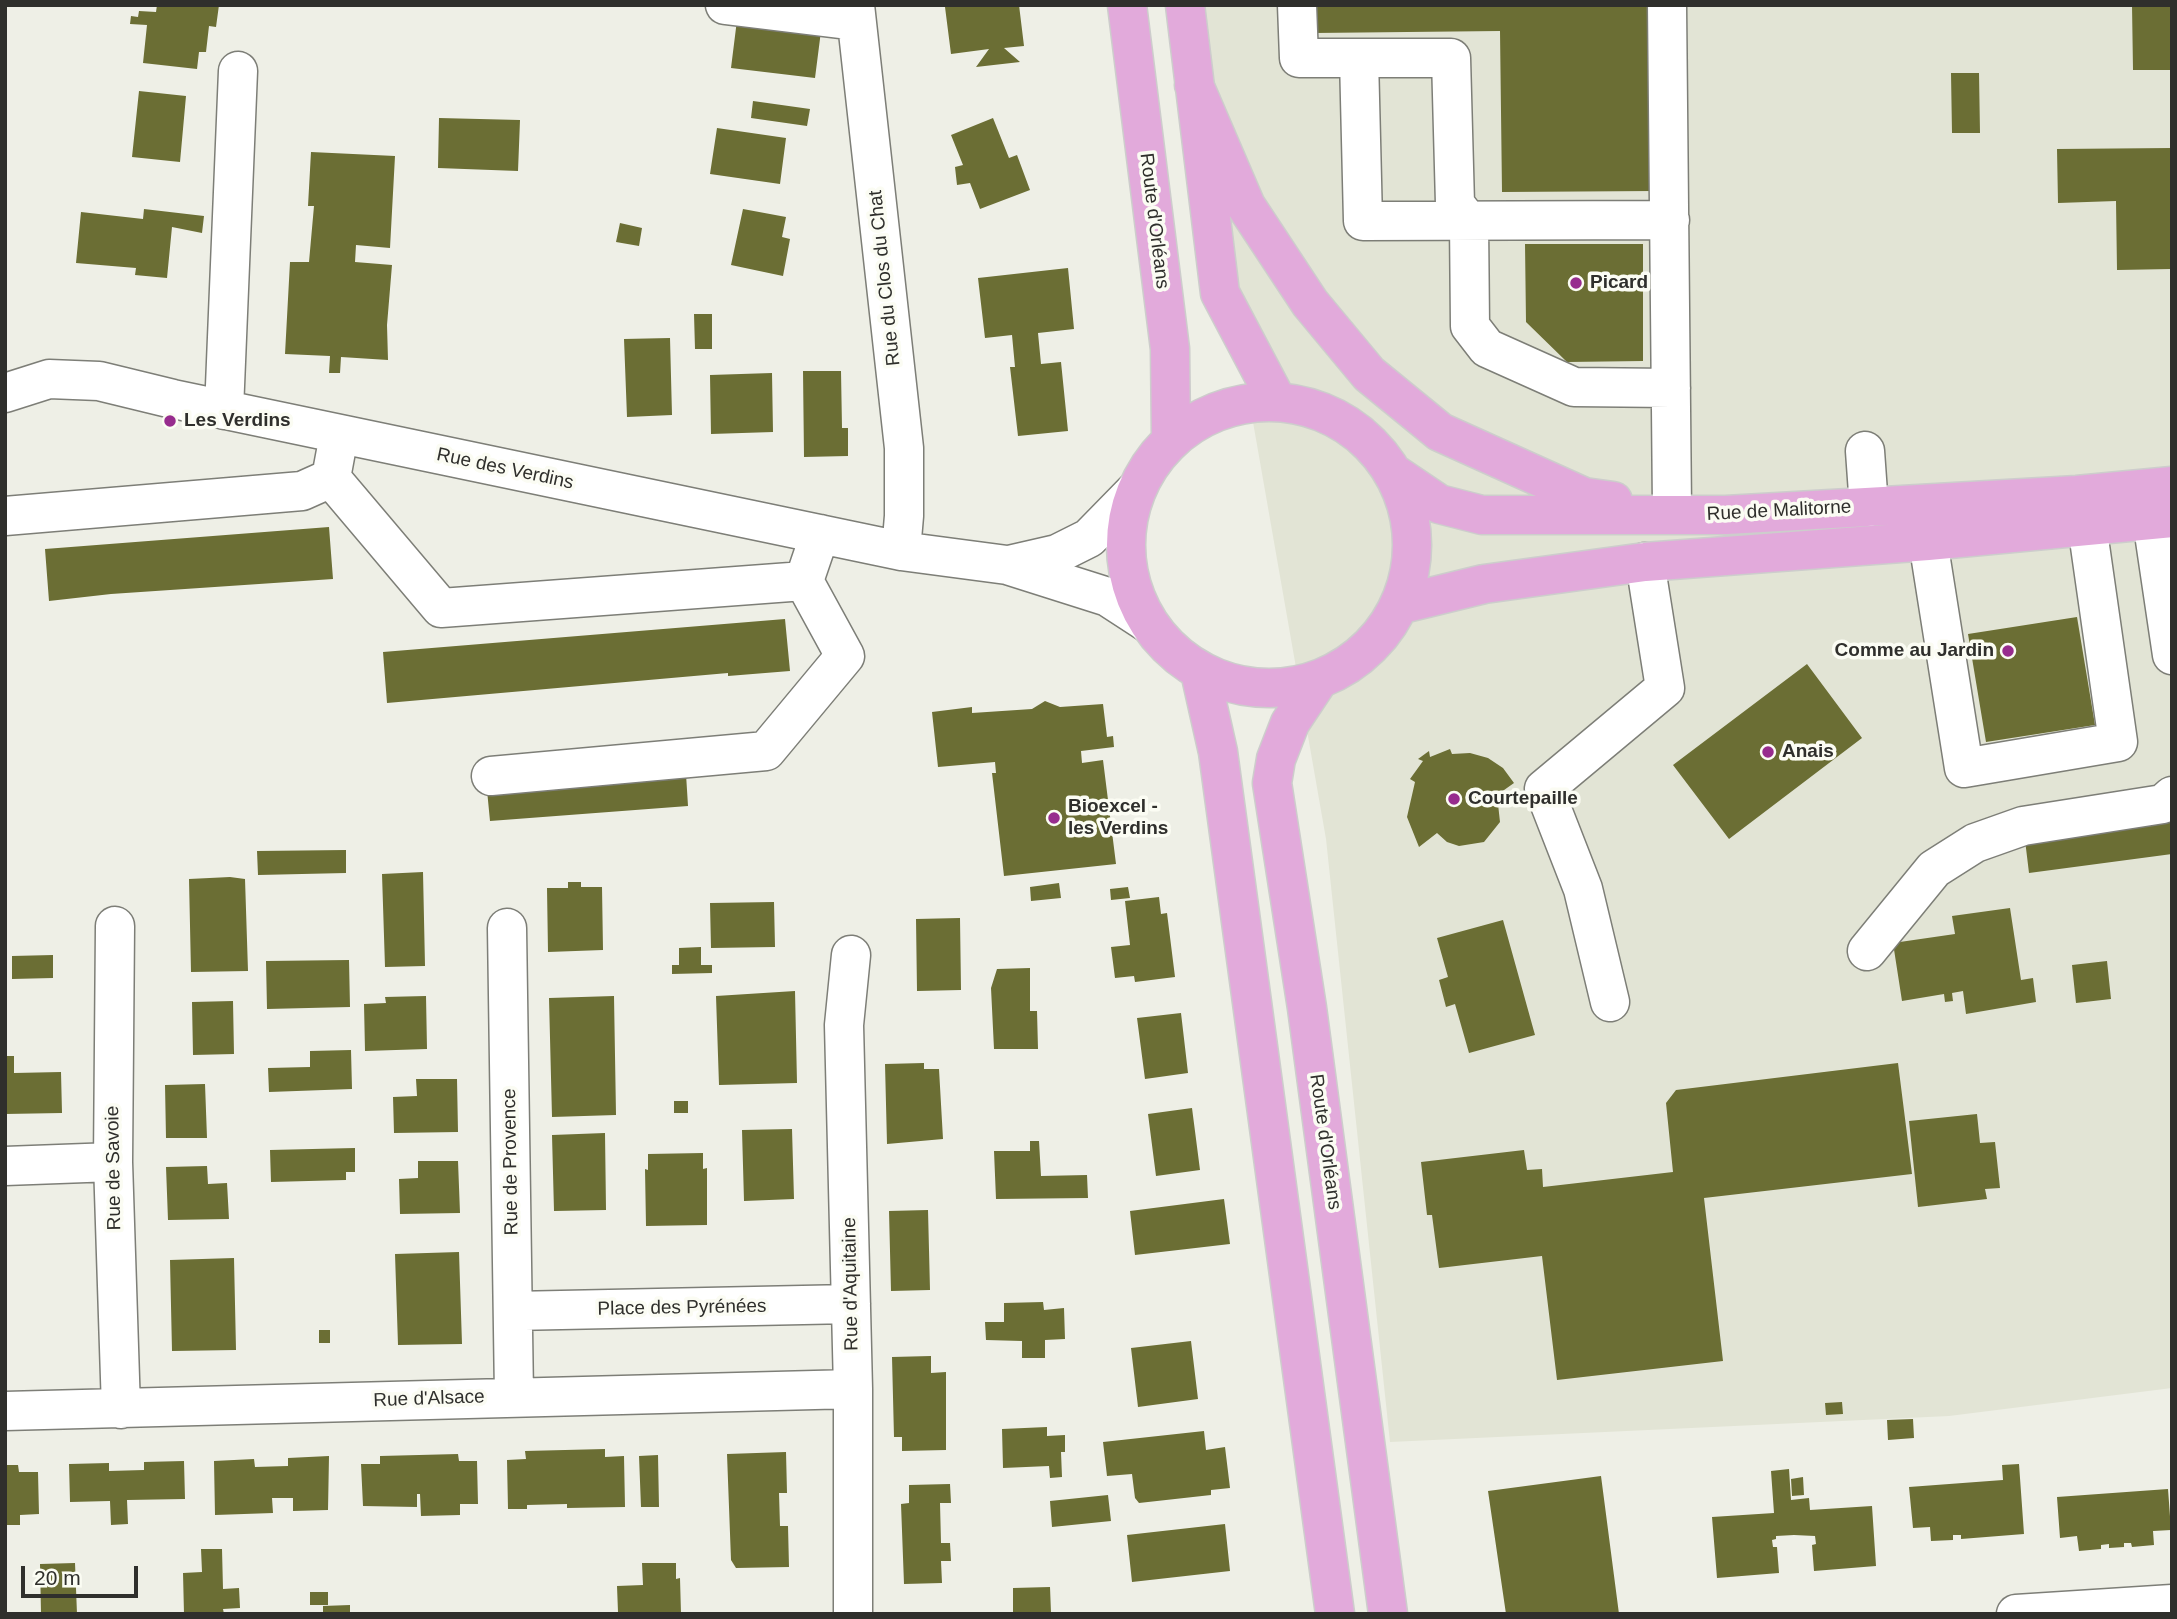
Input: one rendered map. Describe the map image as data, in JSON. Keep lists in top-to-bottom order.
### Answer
{
  "streets": {
    "main road": ["Route d'Orléans", "Rue de Malitorne"],
    "street": [
      "Rue du Clos du Chat",
      "Rue des Verdins",
      "Rue de Provence",
      "Rue de Savoie",
      "Rue d'Aquitaine",
      "Place des Pyrénées",
      "Rue d'Alsace"
    ]
  },
  "crossings": [
    ["Rue du Clos du Chat", "Rue des Verdins"],
    ["Rue de Provence", "Place des Pyrénées"],
    ["Rue de Provence", "Rue d'Alsace"],
    ["Rue de Savoie", "Rue d'Alsace"],
    ["Rue d'Aquitaine", "Place des Pyrénées"],
    ["Rue d'Aquitaine", "Rue d'Alsace"]
  ],
  "places": [
    "Picard",
    "Les Verdins",
    "Comme au Jardin",
    "Anais",
    "Courtepaille",
    "Bioexcel - les Verdins"
  ],
  "scale_bar": "20 m"
}
